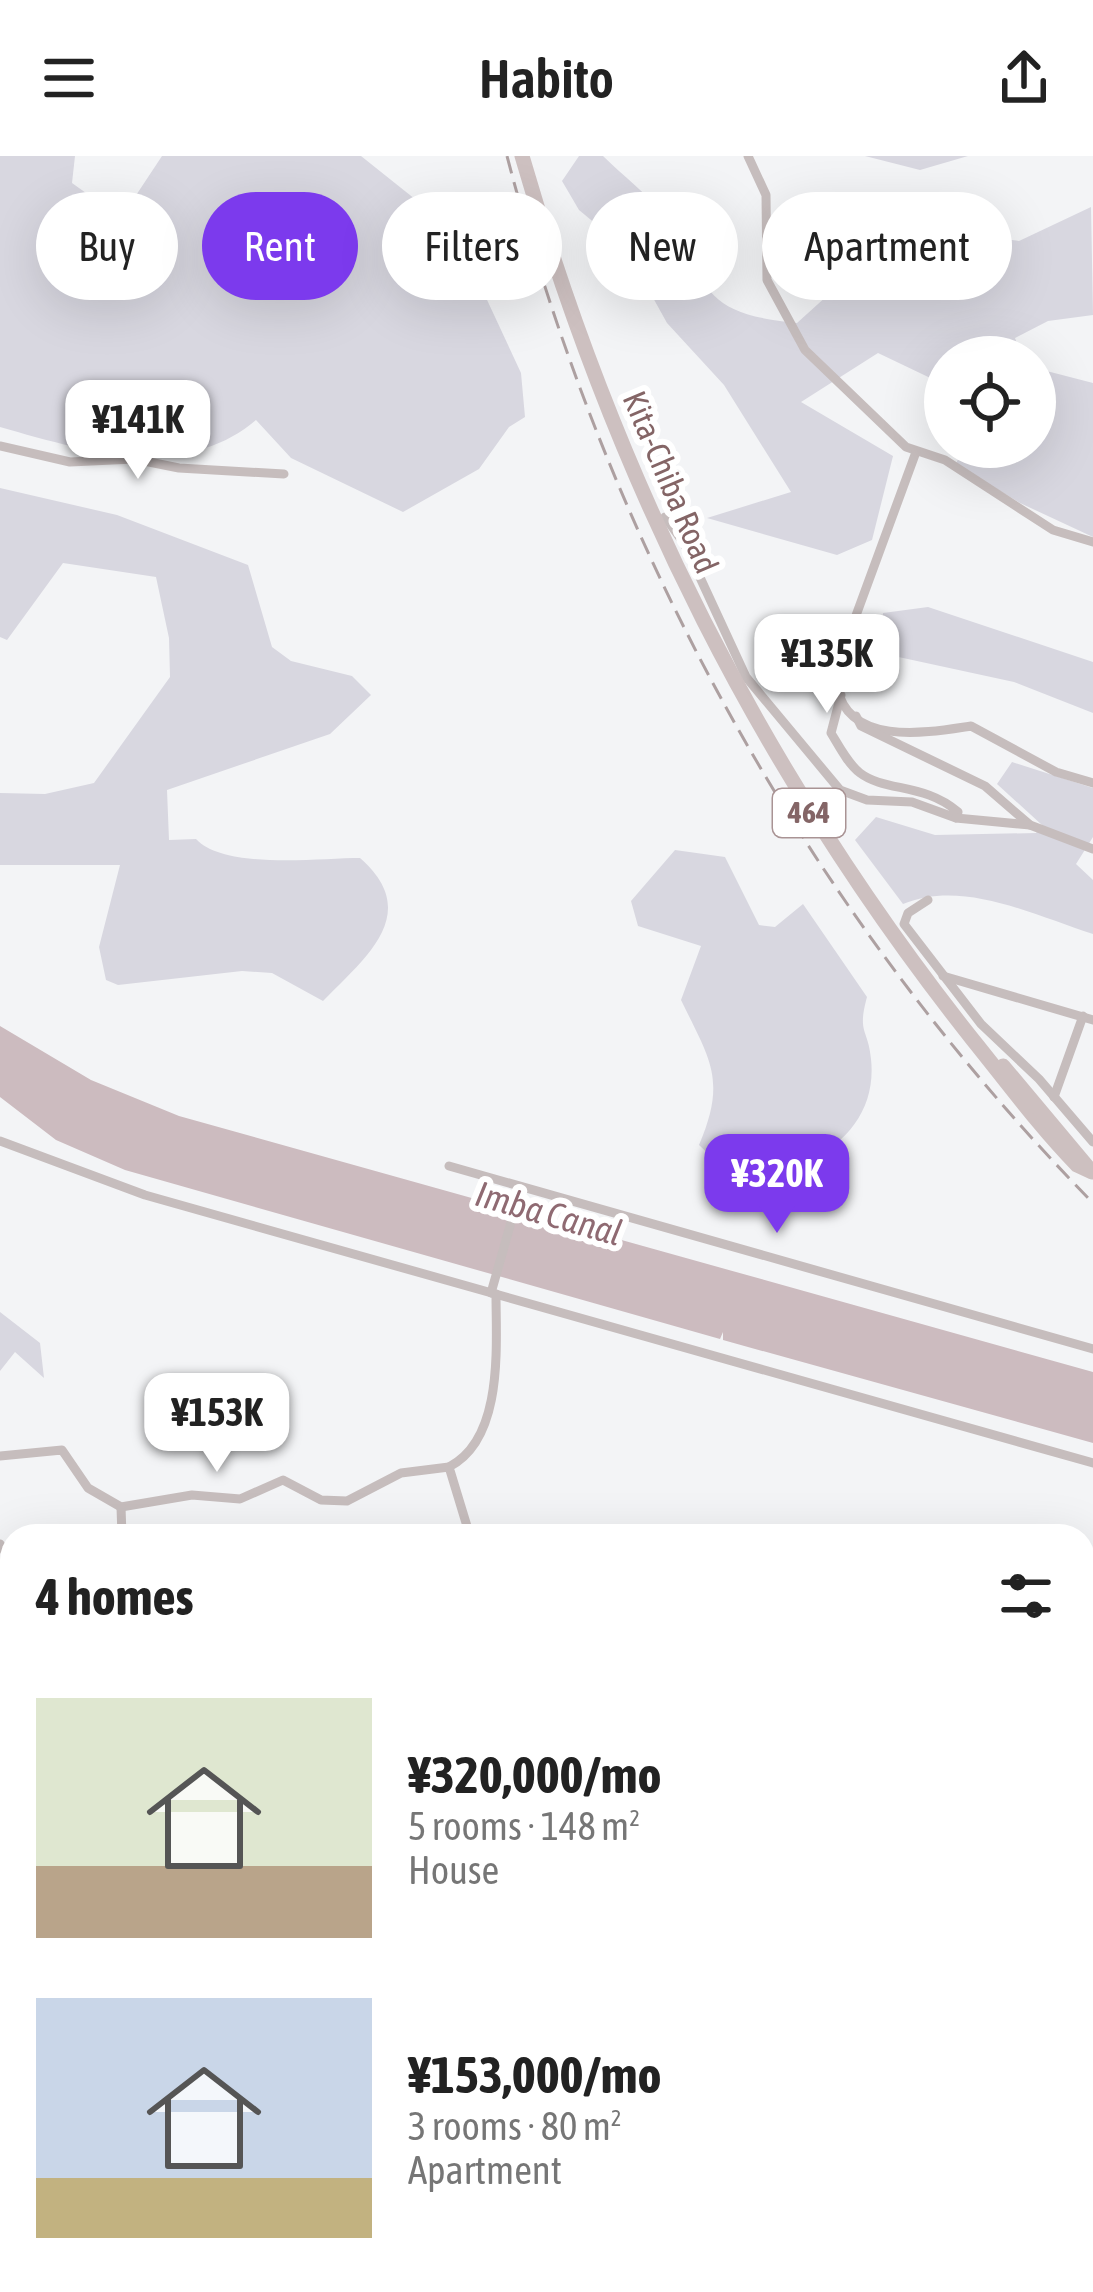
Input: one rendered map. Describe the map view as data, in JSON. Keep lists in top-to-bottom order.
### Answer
{
  "streets": {
    "highway": ["Kita-Chiba Road", "464"]
  },
  "water": ["Imba Canal"],
  "page": {
    "header": "Habito",
    "chip": [
      "Buy",
      "Rent",
      "Filters",
      "New",
      "Apartment"
    ],
    "price": [
      "¥141K",
      "¥135K",
      "¥320K",
      "¥153K"
    ],
    "heading": "4 homes",
    "list": [
      {
        "name": "¥320,000/mo",
        "note": "5 rooms · 148 m² · House"
      },
      {
        "name": "¥153,000/mo",
        "note": "3 rooms · 80 m² · Apartment"
      }
    ]
  }
}
